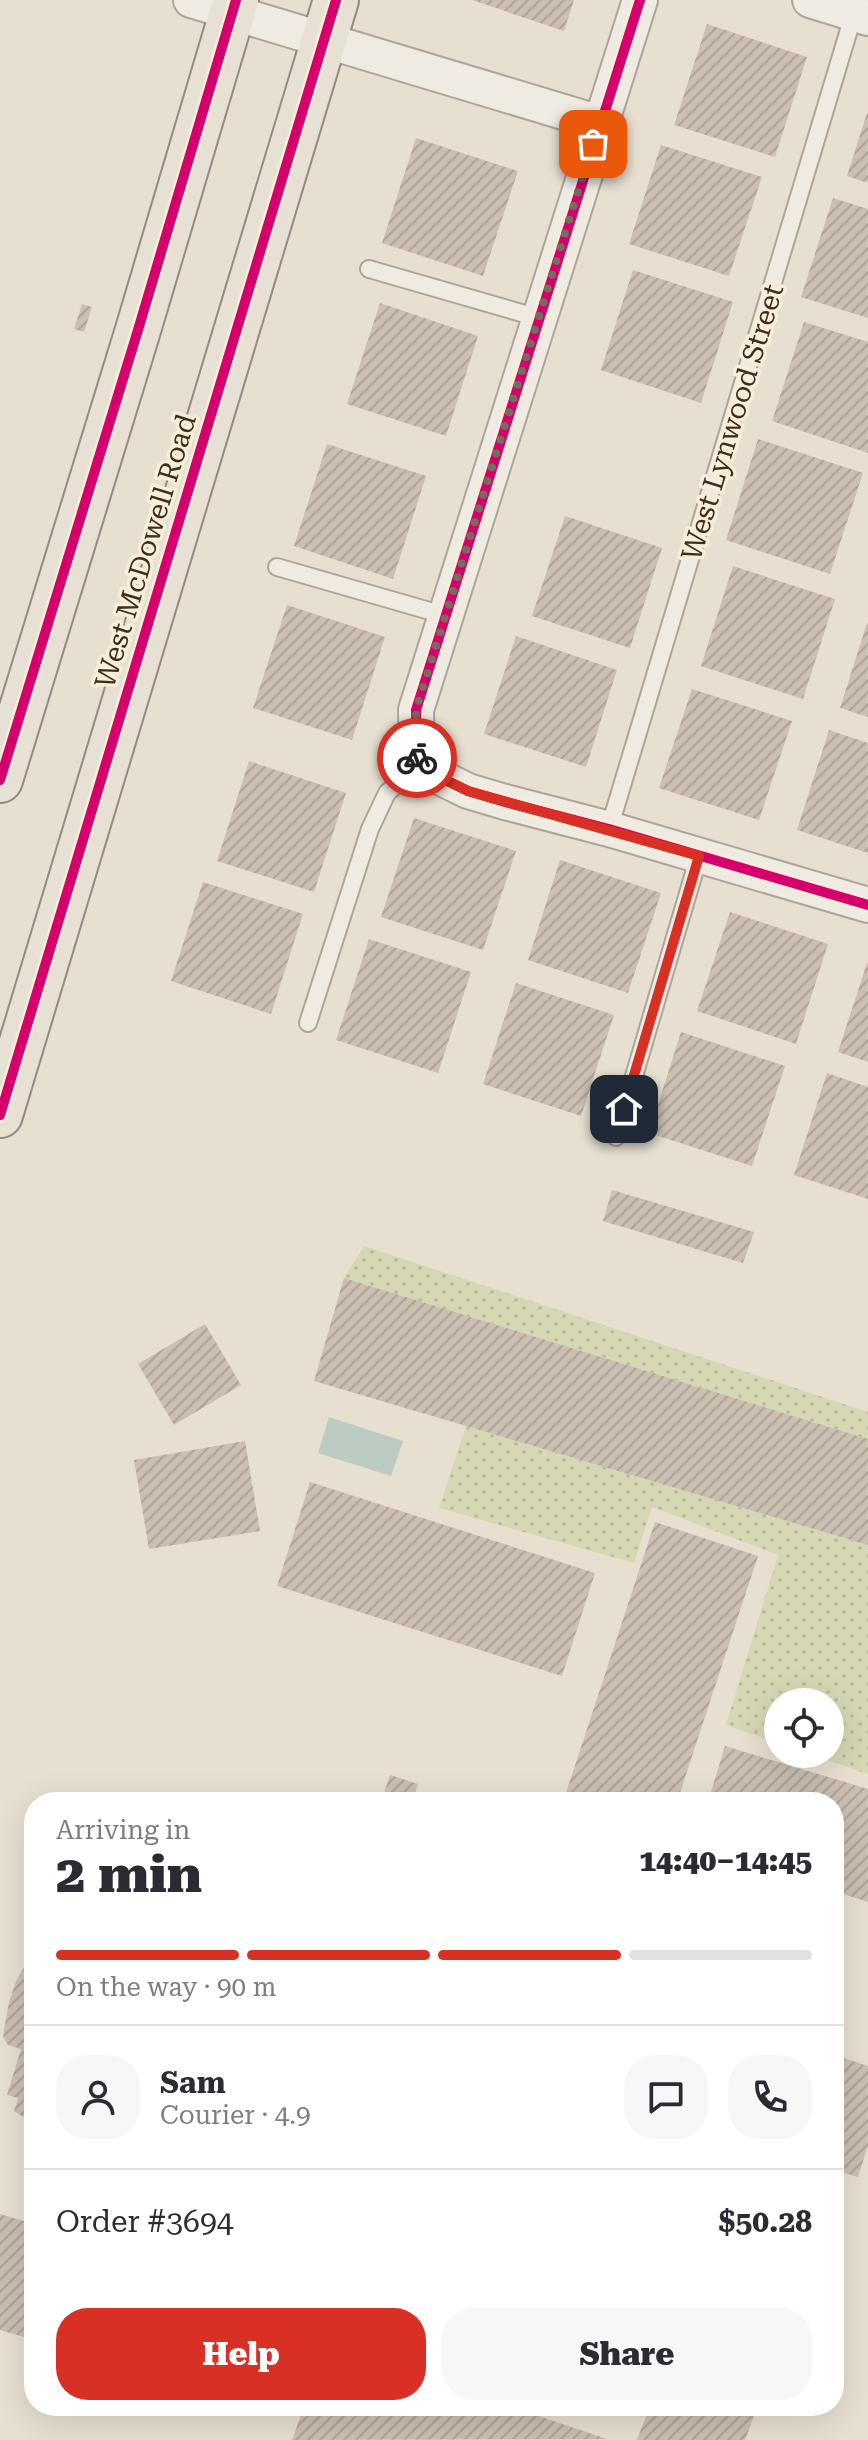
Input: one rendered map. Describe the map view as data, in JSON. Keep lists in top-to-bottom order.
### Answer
{
  "streets": {
    "main road": ["West McDowell Road"],
    "lane": ["West Lynwood Street"]
  },
  "page": {
    "heading": ["2 min", "Arriving in", "14:40–14:45"],
    "panel": [
      "Sam",
      "Courier · 4.9",
      "Order #3694",
      "$50.28"
    ],
    "bar": "On the way · 90 m",
    "buttons": ["Help", "Share"]
  }
}
